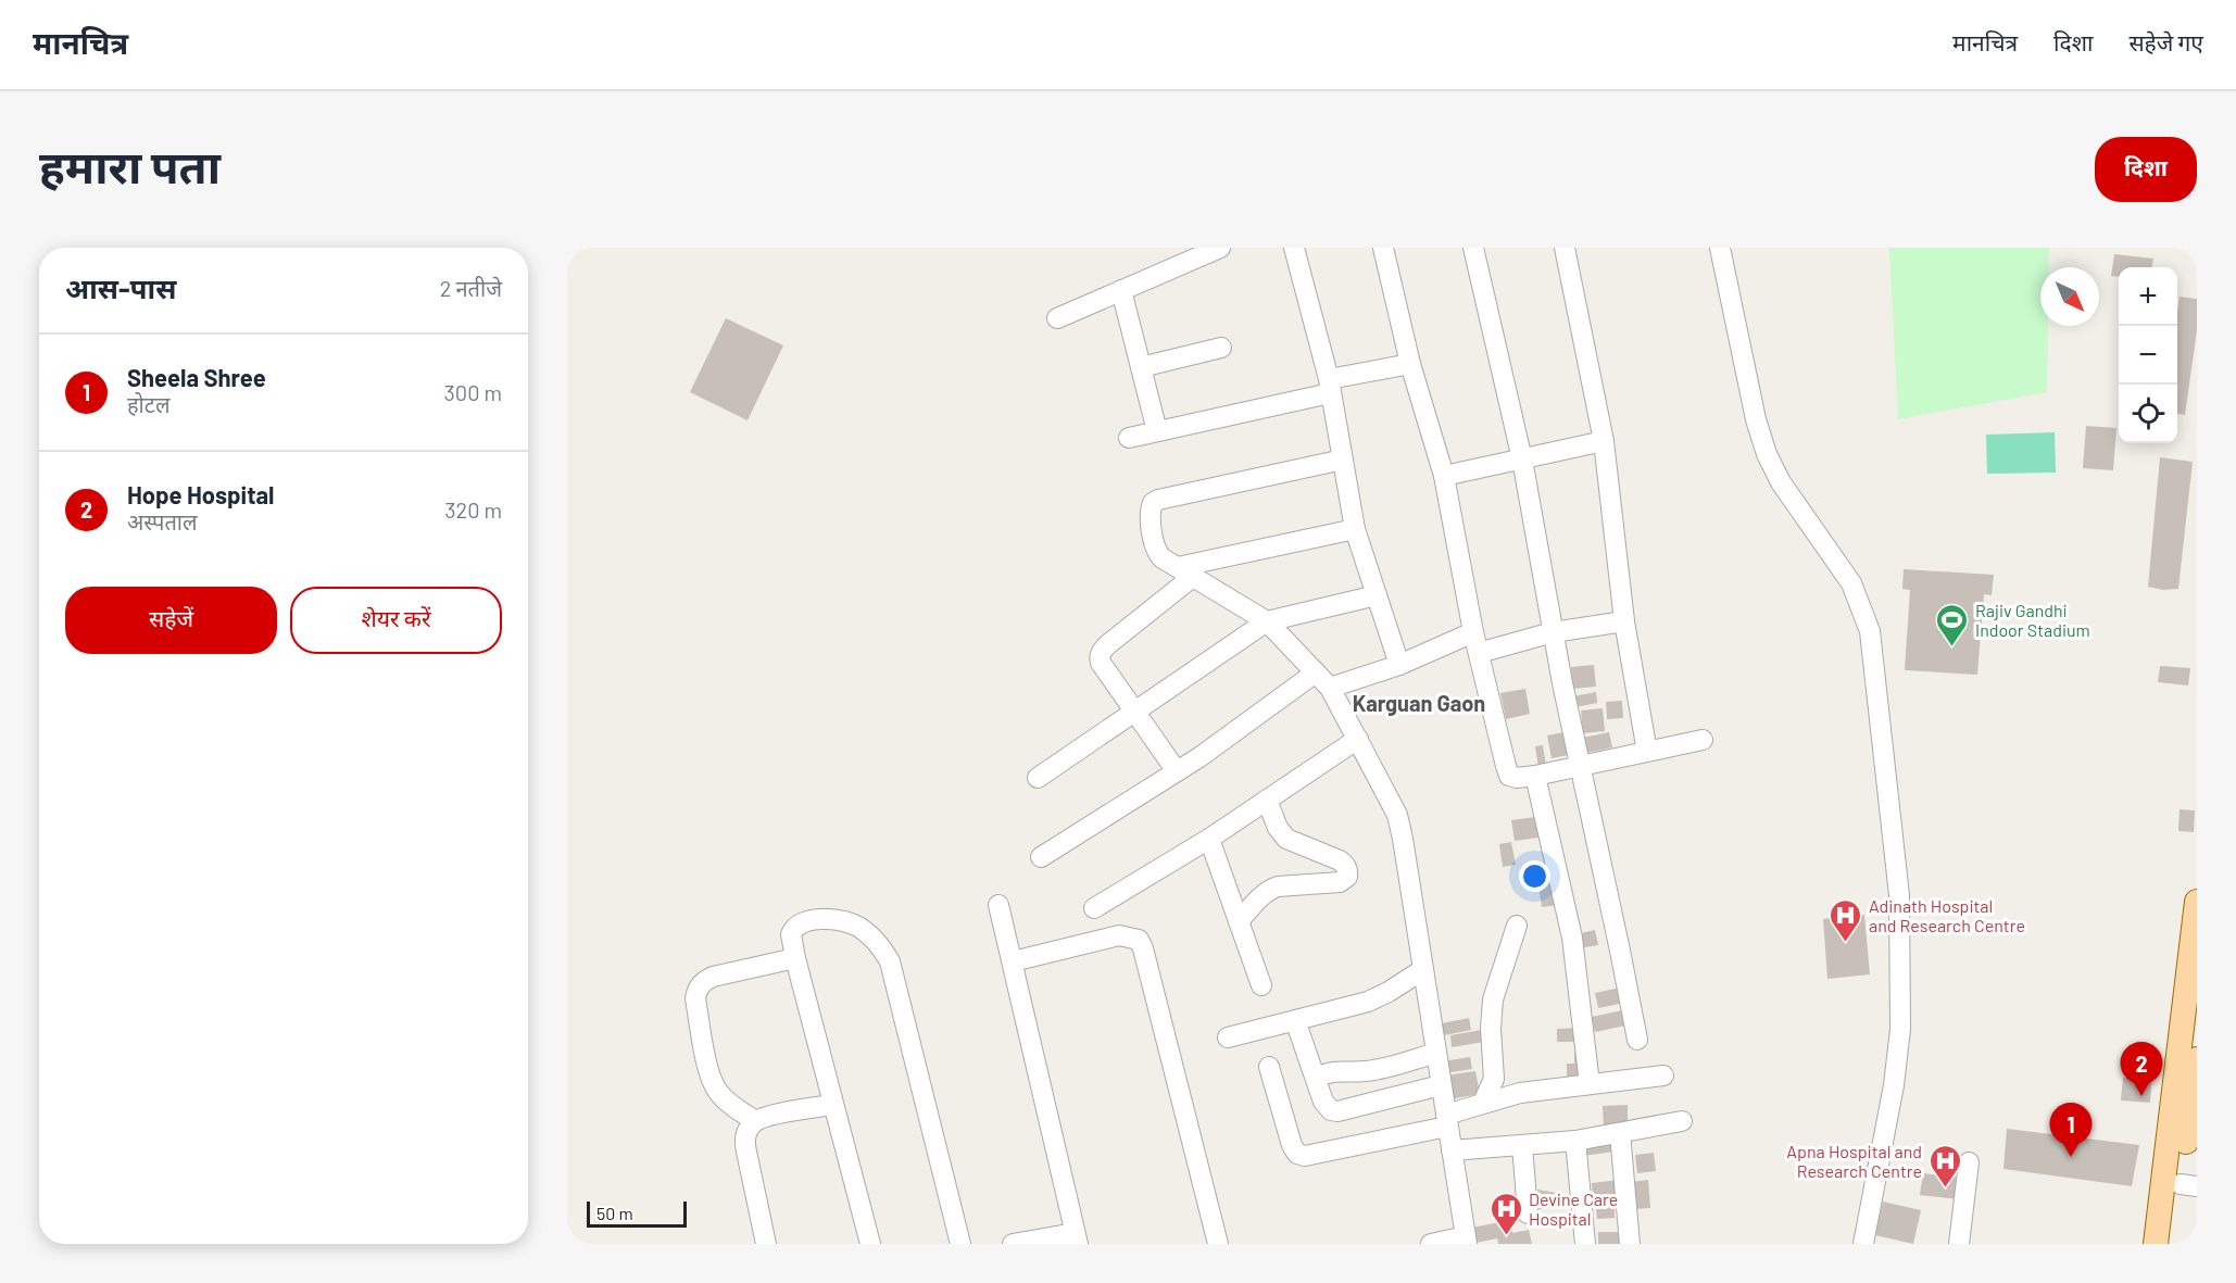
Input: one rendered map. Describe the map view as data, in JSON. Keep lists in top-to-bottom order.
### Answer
{
  "districts": ["Karguan Gaon"],
  "places": {
    "sports": ["Rajiv Gandhi Indoor Stadium"],
    "hospital": ["Adinath Hospital and Research Centre", "Apna Hospital and Research Centre", "Devine Care Hospital"]
  },
  "scale_bar": "50 m",
  "north": "bottom right",
  "page": {
    "header": "मानचित्र",
    "nav": ["मानचित्र", "दिशा", "सहेजे गए"],
    "buttons": [
      "दिशा",
      ["सहेजें", "शेयर करें"]
    ],
    "title": "हमारा पता",
    "heading": ["आस-पास", "2 नतीजे"],
    "map_buttons": ["+", "−"],
    "list": [
      {
        "mark": "1",
        "name": "Sheela Shree",
        "note": "होटल",
        "value": "300 m"
      },
      {
        "mark": "2",
        "name": "Hope Hospital",
        "note": "अस्पताल",
        "value": "320 m"
      }
    ],
    "pins": ["2", "1"],
    "scale": "50 m"
  }
}
